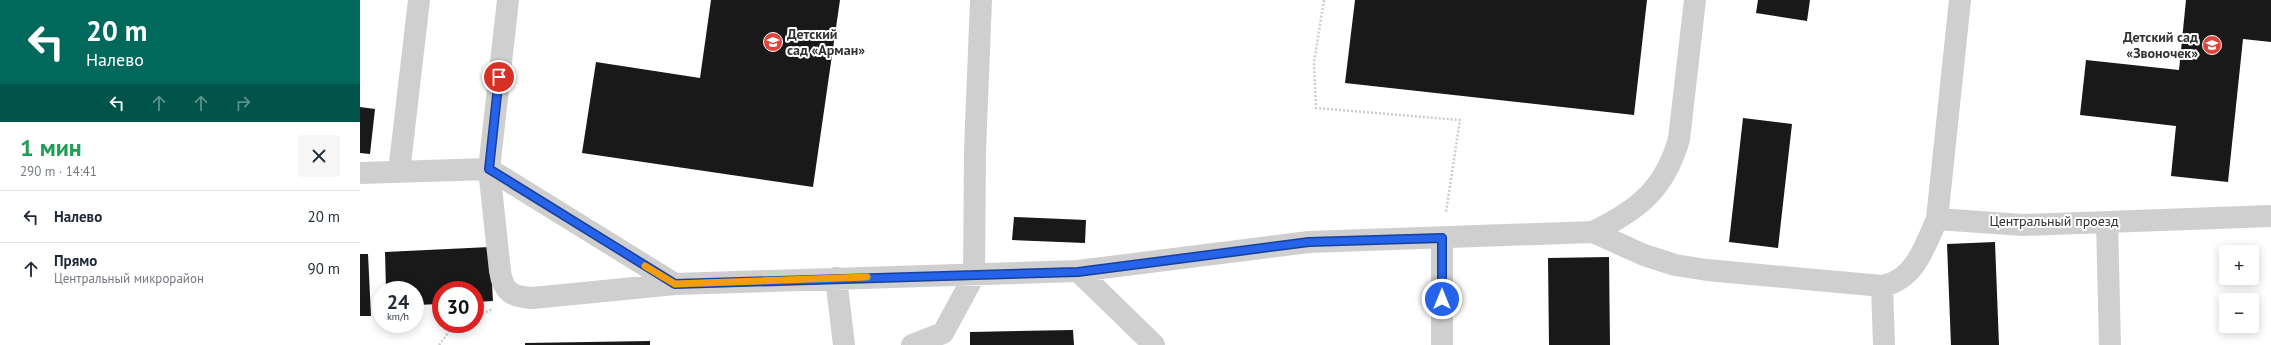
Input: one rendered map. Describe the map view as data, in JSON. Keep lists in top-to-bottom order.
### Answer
{
  "streets": {
    "street": ["Центральный проезд"]
  },
  "places": {
    "school or university": ["Детский сад «Арман»", "Детский сад «Звоночек»"]
  },
  "page": {
    "turn": ["20 m", "Налево"],
    "heading": ["1 мин", "290 m · 14:41"],
    "list": [
      {
        "name": "Налево",
        "value": "20 m"
      },
      {
        "name": "Прямо",
        "note": "Центральный микрорайон",
        "value": "90 m"
      }
    ],
    "map_buttons": ["+", "−"],
    "speed": "24 km/h",
    "limit": "30"
  }
}
